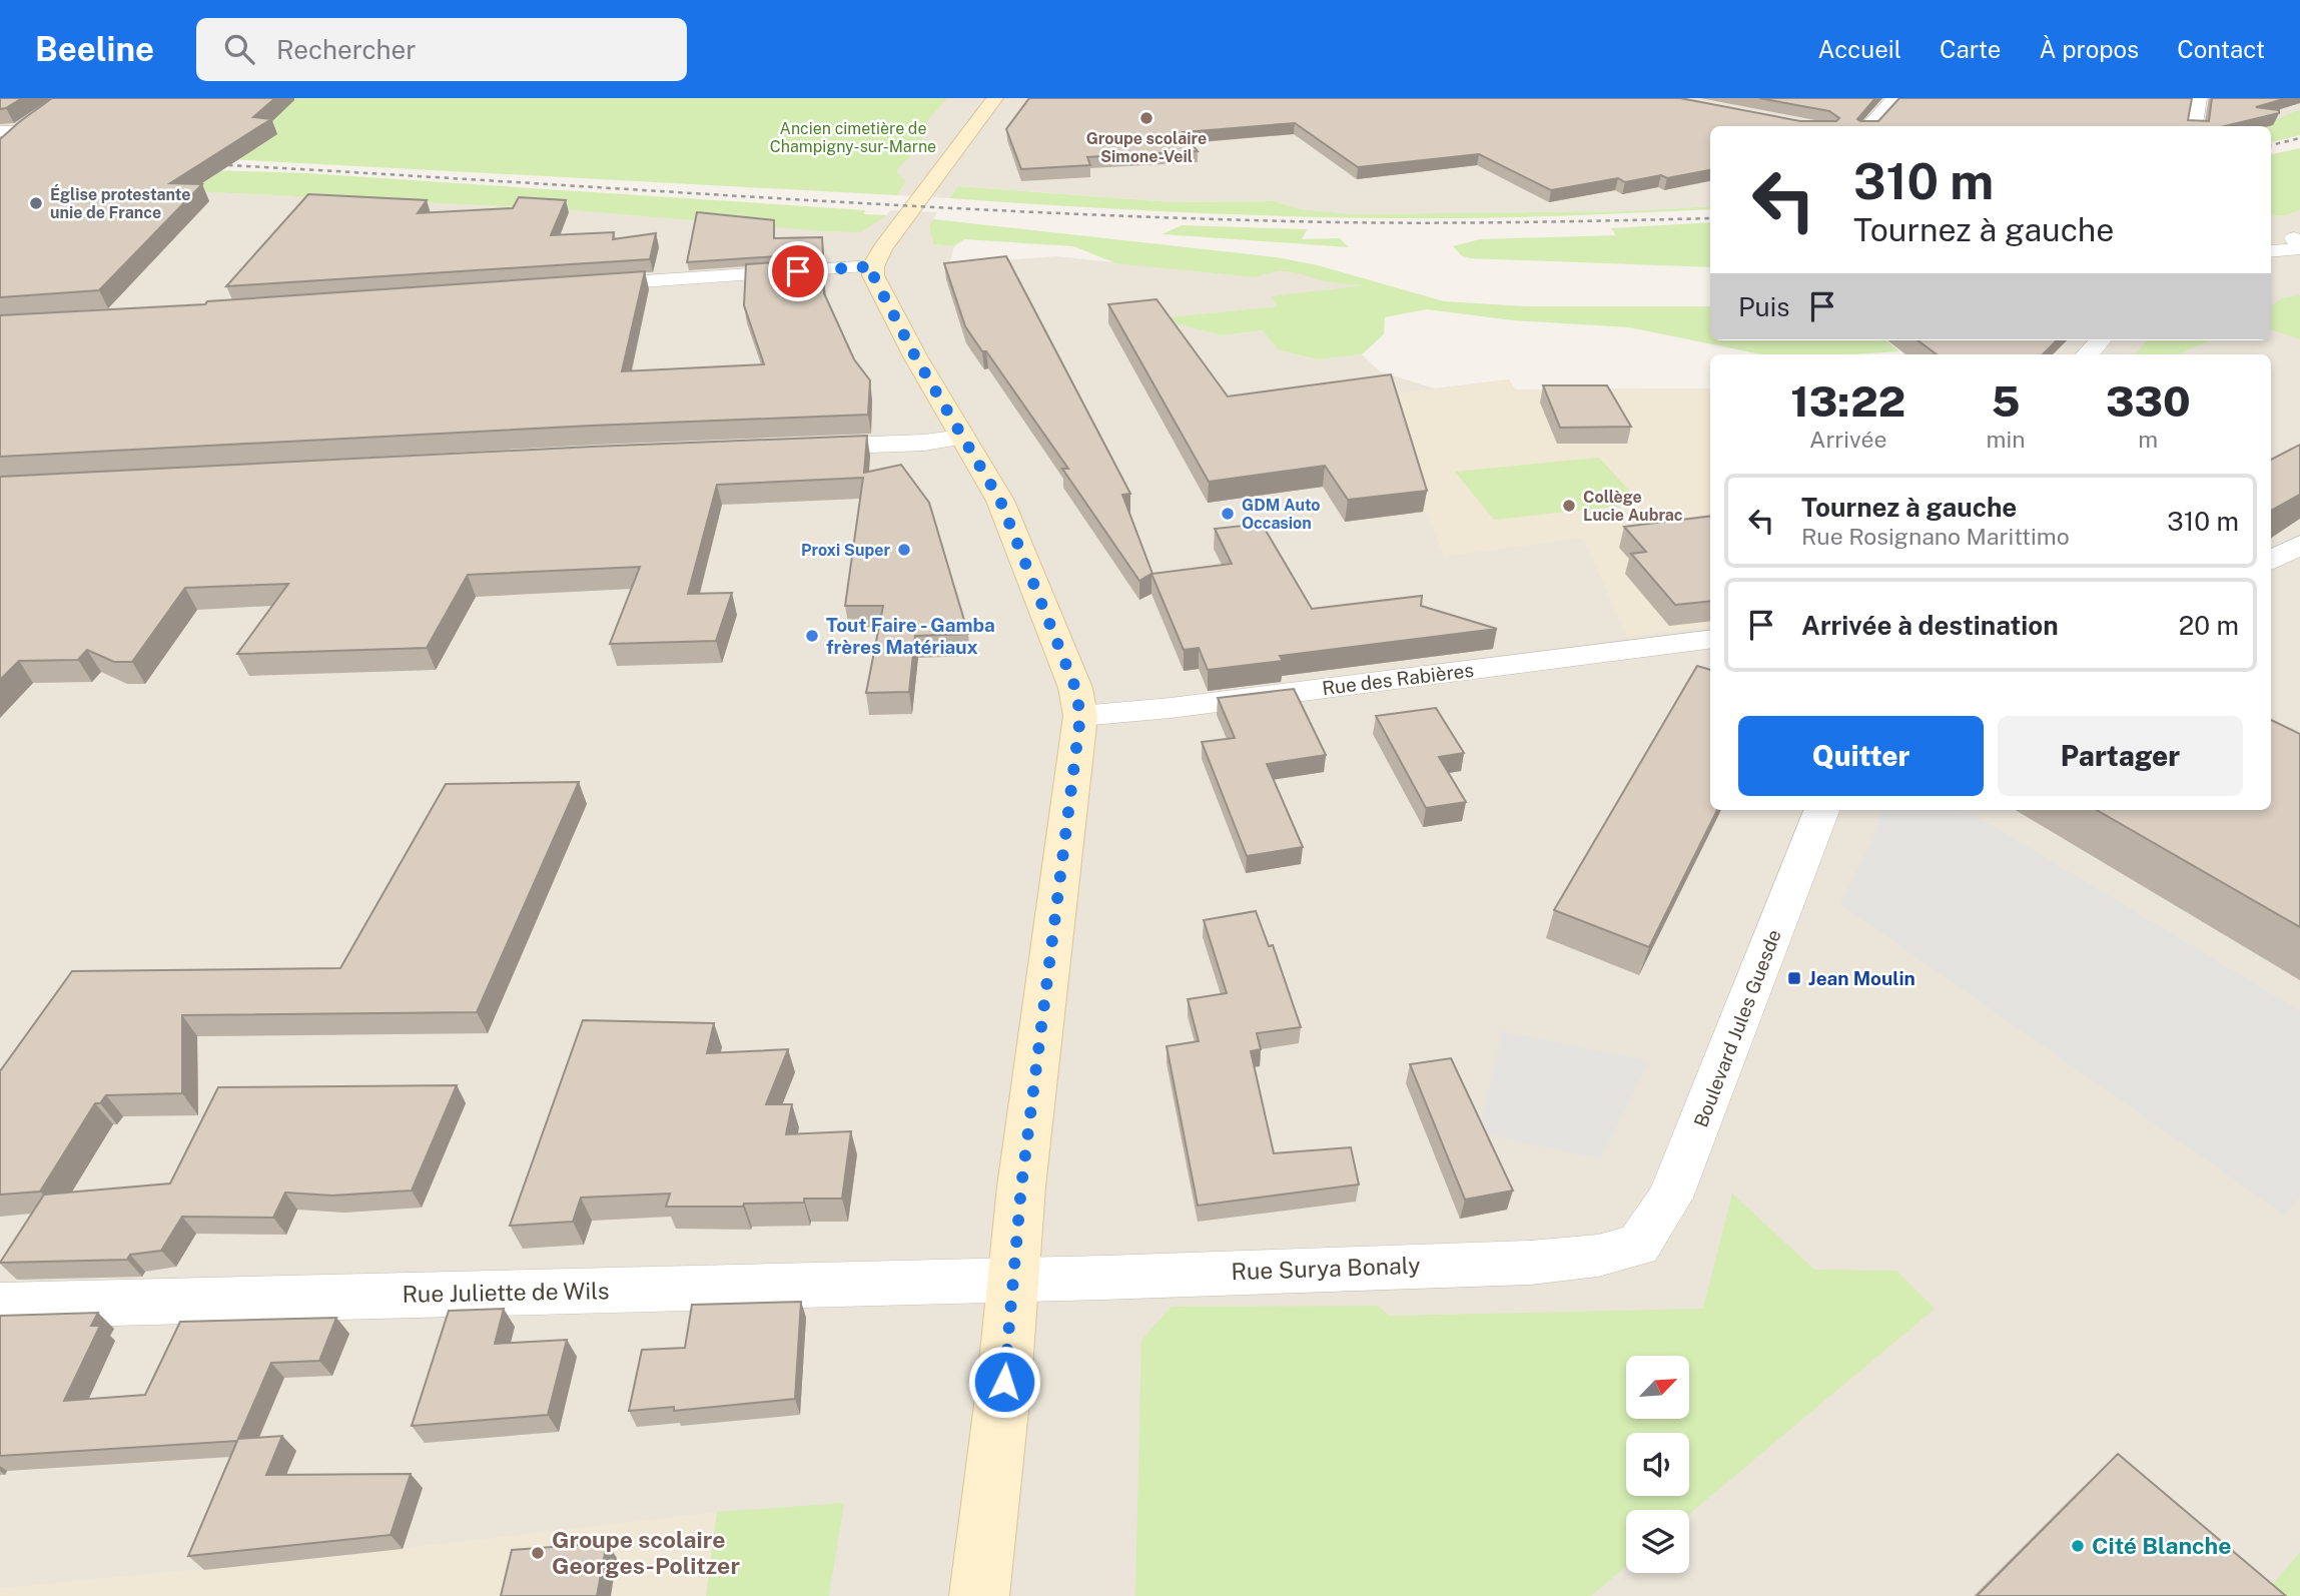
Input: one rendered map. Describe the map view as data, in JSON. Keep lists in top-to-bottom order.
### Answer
{
  "streets": {
    "street": [
      "Rue des Rabières",
      "Boulevard Jules Guesde",
      "Rue Surya Bonaly",
      "Rue Juliette de Wils"
    ]
  },
  "crossings": [
    ["Boulevard Jules Guesde", "Rue Surya Bonaly"],
    ["Rue Surya Bonaly", "Rue Juliette de Wils"]
  ],
  "parks": ["Ancien cimetière de Champigny-sur-Marne"],
  "places": {
    "other": [
      "Groupe scolaire Simone-Veil",
      "Église protestante unie de France",
      "Collège Lucie Aubrac",
      "GDM Auto Occasion",
      "Proxi Super",
      "Tout Faire - Gamba frères Matériaux",
      "Cité Blanche",
      "Groupe scolaire Georges-Politzer"
    ],
    "transit": ["Jean Moulin"]
  },
  "north": "top right",
  "page": {
    "header": "Beeline",
    "search": "Rechercher",
    "nav": [
      "Accueil",
      "Carte",
      "À propos",
      "Contact"
    ],
    "turn": ["310 m", "Tournez à gauche"],
    "then": "Puis",
    "eta": [
      "13:22",
      "Arrivée",
      "5",
      "min",
      "330",
      "m"
    ],
    "list": [
      {
        "name": "Tournez à gauche",
        "note": "Rue Rosignano Marittimo",
        "value": "310 m"
      },
      {
        "name": "Arrivée à destination",
        "value": "20 m"
      }
    ],
    "buttons": ["Quitter", "Partager"]
  }
}
